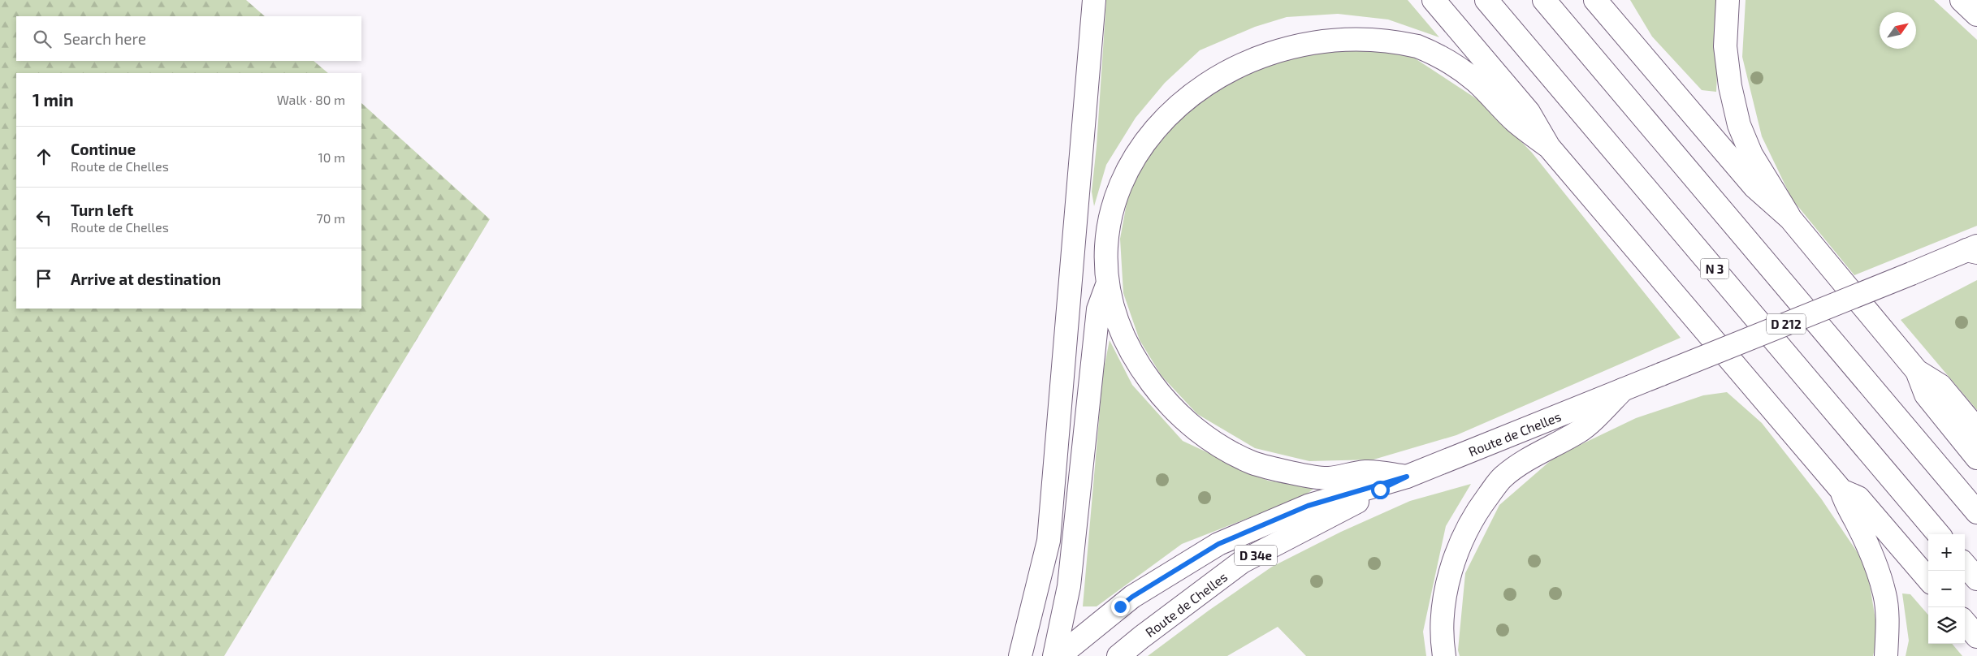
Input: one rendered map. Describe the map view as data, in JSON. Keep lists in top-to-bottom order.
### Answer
{
  "streets": {
    "main road": [
      "N 3",
      "D 212",
      "Route de Chelles",
      "D 34e"
    ]
  },
  "crossings": [
    ["D 212", "Route de Chelles"]
  ],
  "north": "top right",
  "page": {
    "search": "Search here",
    "heading": ["1 min", "Walk · 80 m"],
    "list": [
      ["Continue", "Route de Chelles", "10 m"],
      ["Turn left", "Route de Chelles", "70 m"],
      "Arrive at destination"
    ],
    "map_buttons": ["+", "−"]
  }
}
